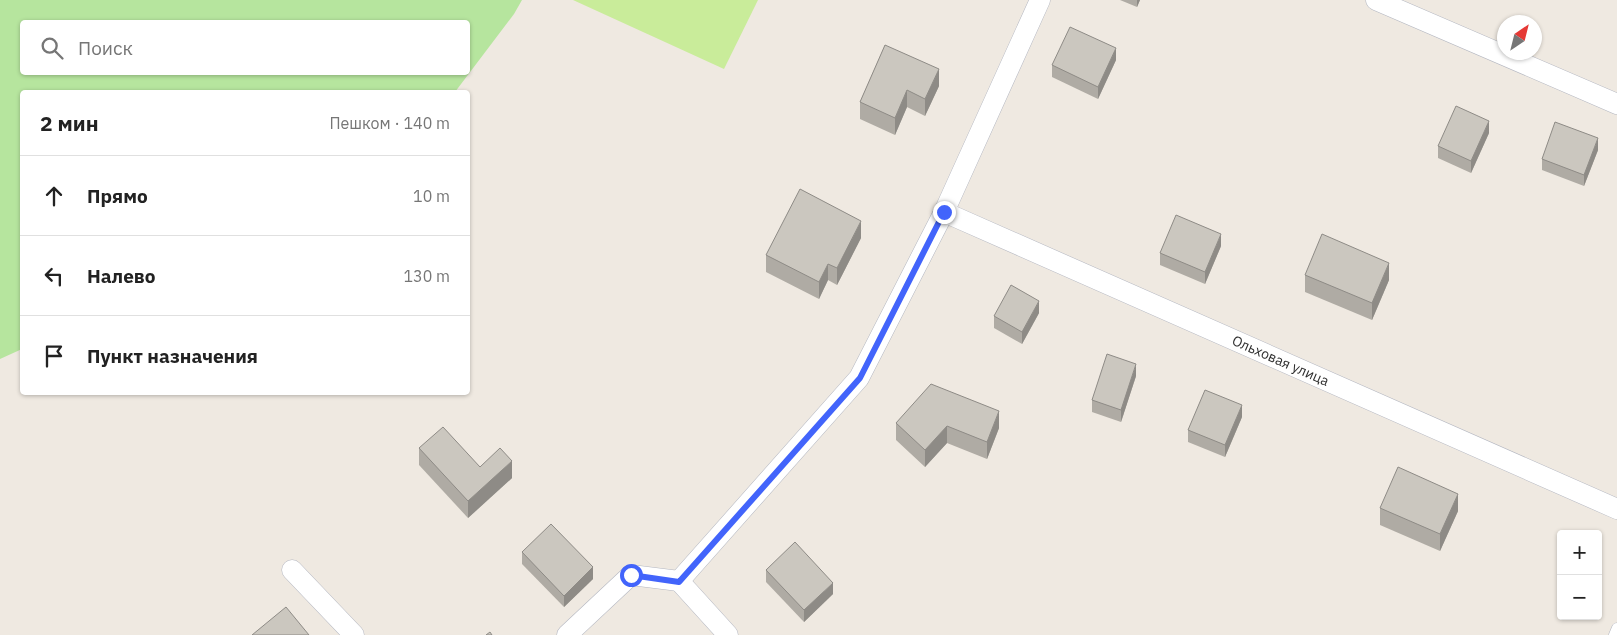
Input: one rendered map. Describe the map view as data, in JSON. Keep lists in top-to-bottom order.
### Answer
{
  "streets": {
    "street": ["Ольховая улица"]
  },
  "north": "top right",
  "page": {
    "search": "Поиск",
    "heading": ["2 мин", "Пешком · 140 m"],
    "list": [
      ["Прямо", "10 m"],
      ["Налево", "130 m"],
      "Пункт назначения"
    ],
    "map_buttons": ["+", "−"]
  }
}
